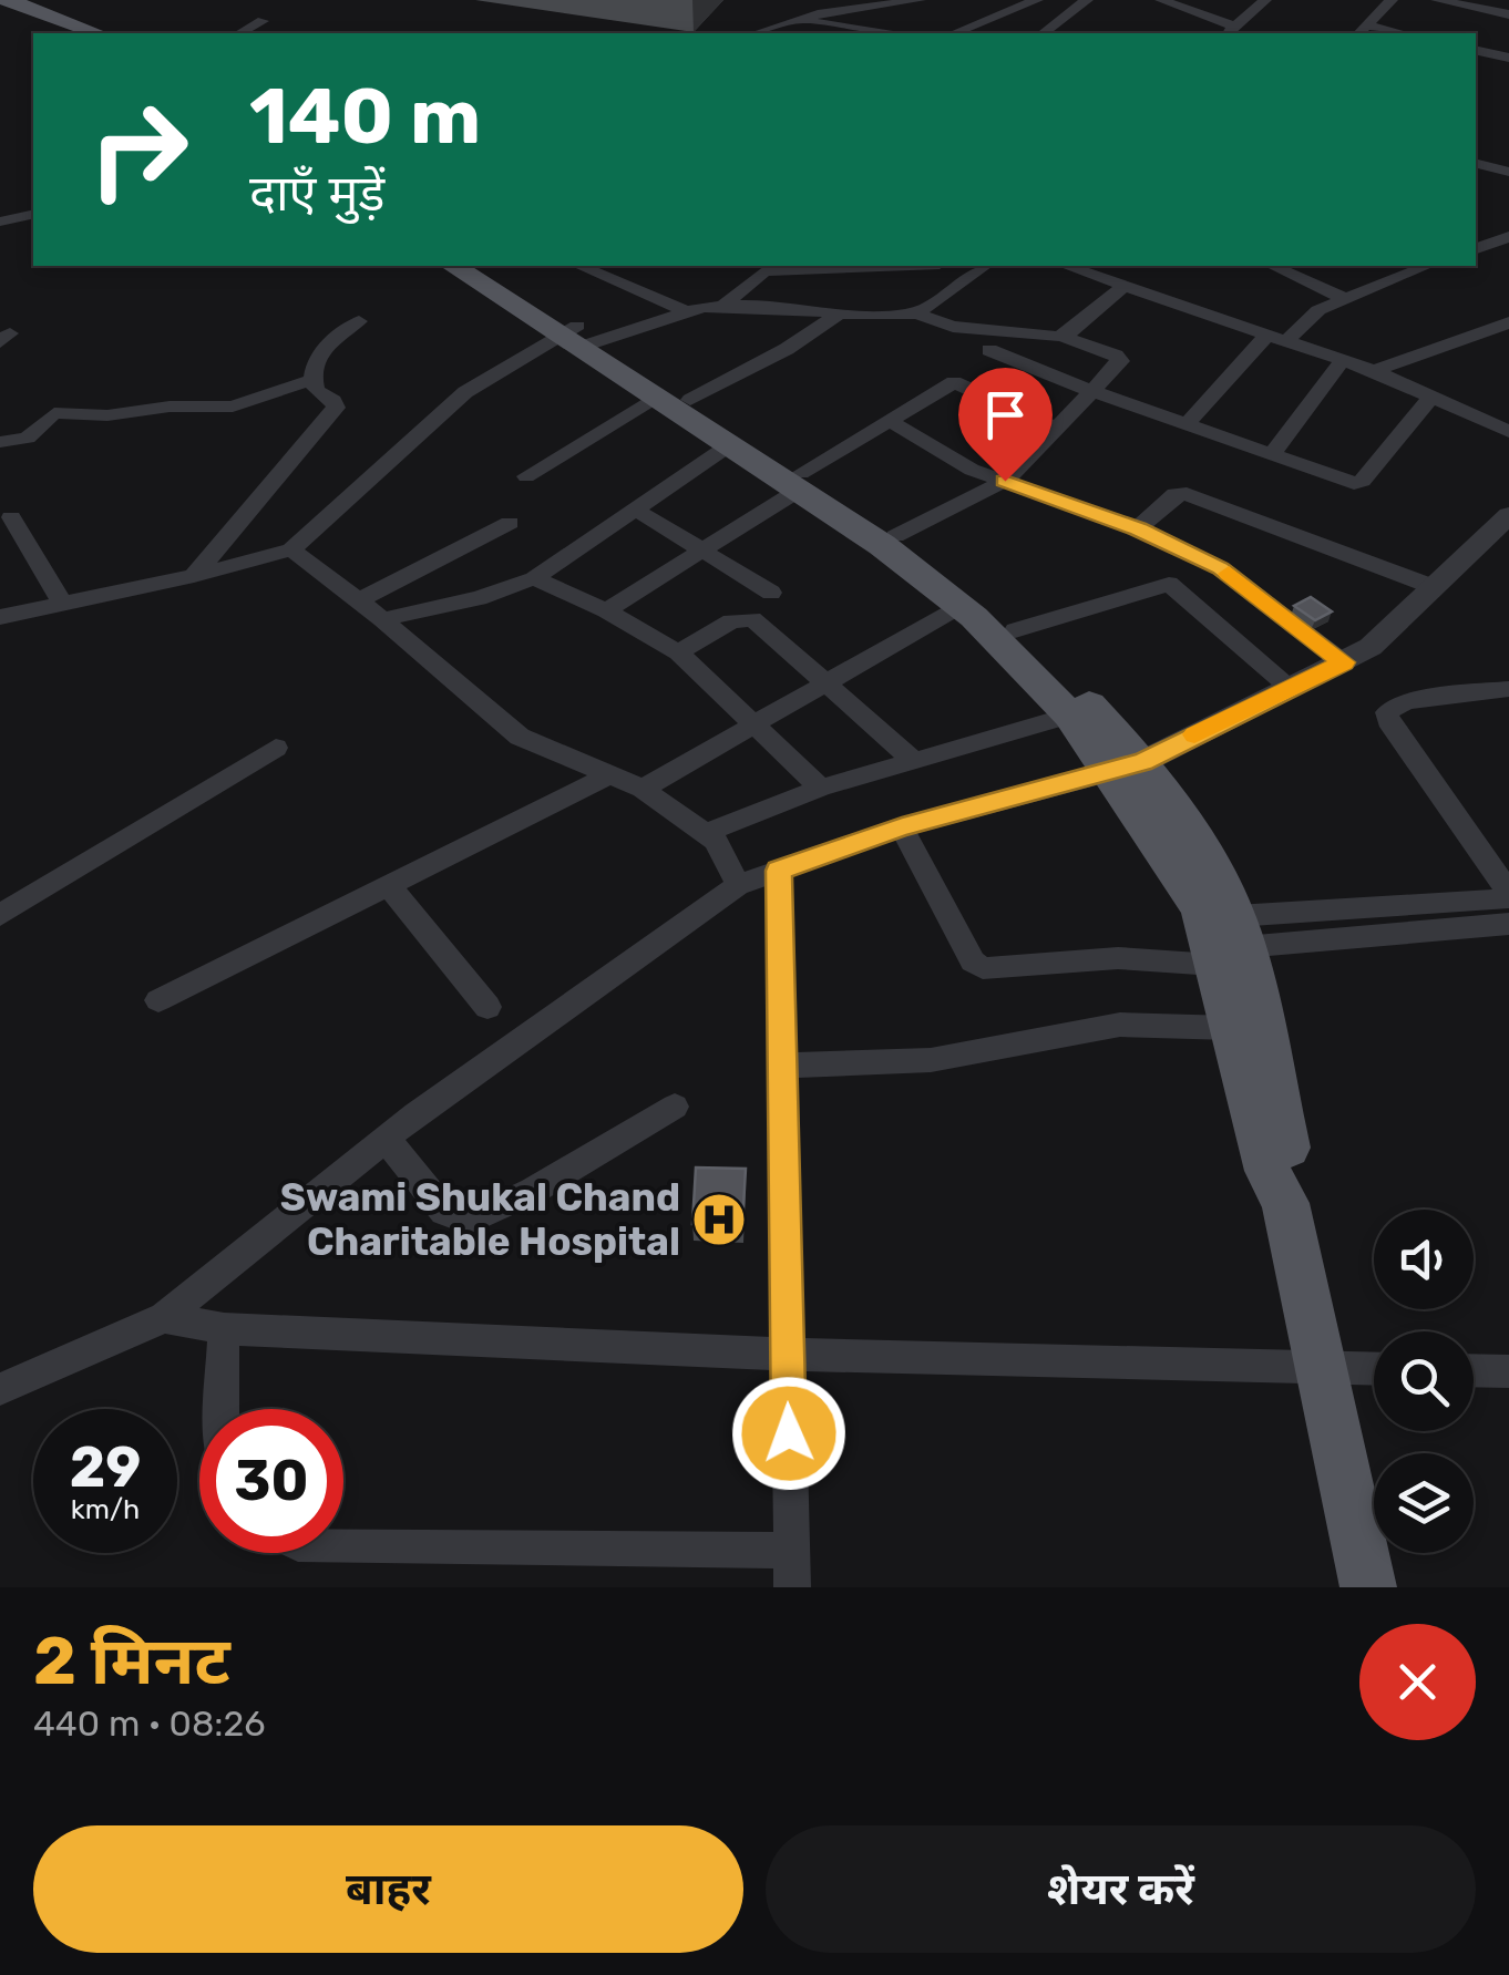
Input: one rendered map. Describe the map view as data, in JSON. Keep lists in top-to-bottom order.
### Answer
{
  "places": {
    "hospital": ["Swami Shukal Chand Charitable Hospital"]
  },
  "page": {
    "turn": ["140 m", "दाएँ मुड़ें"],
    "speed": "29 km/h",
    "limit": "30",
    "heading": ["2 मिनट", "440 m · 08:26"],
    "buttons": ["बाहर", "शेयर करें"]
  }
}
